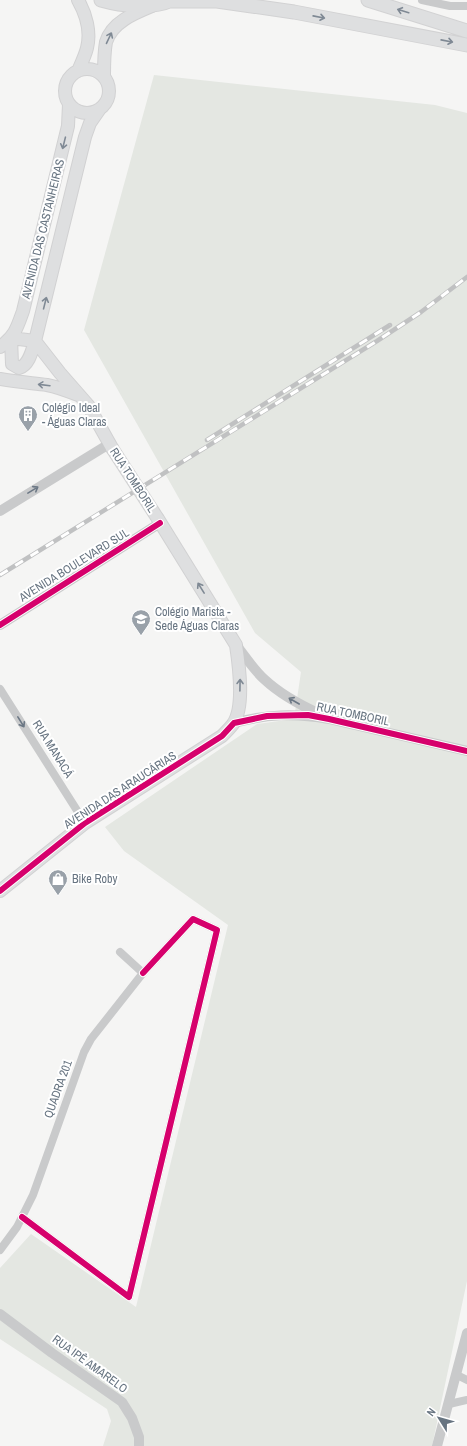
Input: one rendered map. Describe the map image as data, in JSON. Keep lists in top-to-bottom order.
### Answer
{
  "streets": {
    "main road": ["AVENIDA DAS CASTANHEIRAS", "RUA TOMBORIL", "AVENIDA DAS ARAUCÁRIAS"],
    "street": [
      "AVENIDA BOULEVARD SUL",
      "RUA MANACÁ",
      "QUADRA 201",
      "RUA IPÊ AMARELO"
    ]
  },
  "crossings": [
    ["AVENIDA DAS CASTANHEIRAS", "RUA TOMBORIL"],
    ["RUA TOMBORIL", "AVENIDA BOULEVARD SUL"],
    ["RUA TOMBORIL", "AVENIDA DAS ARAUCÁRIAS"],
    ["RUA MANACÁ", "AVENIDA DAS ARAUCÁRIAS"]
  ],
  "one_way": ["RUA TOMBORIL", "RUA MANACÁ"],
  "places": {
    "building": ["Colégio Ideal - Águas Claras"],
    "school or university": ["Colégio Marista - Sede Águas Claras"],
    "shop": ["Bike Roby"]
  },
  "north": "top left"
}
